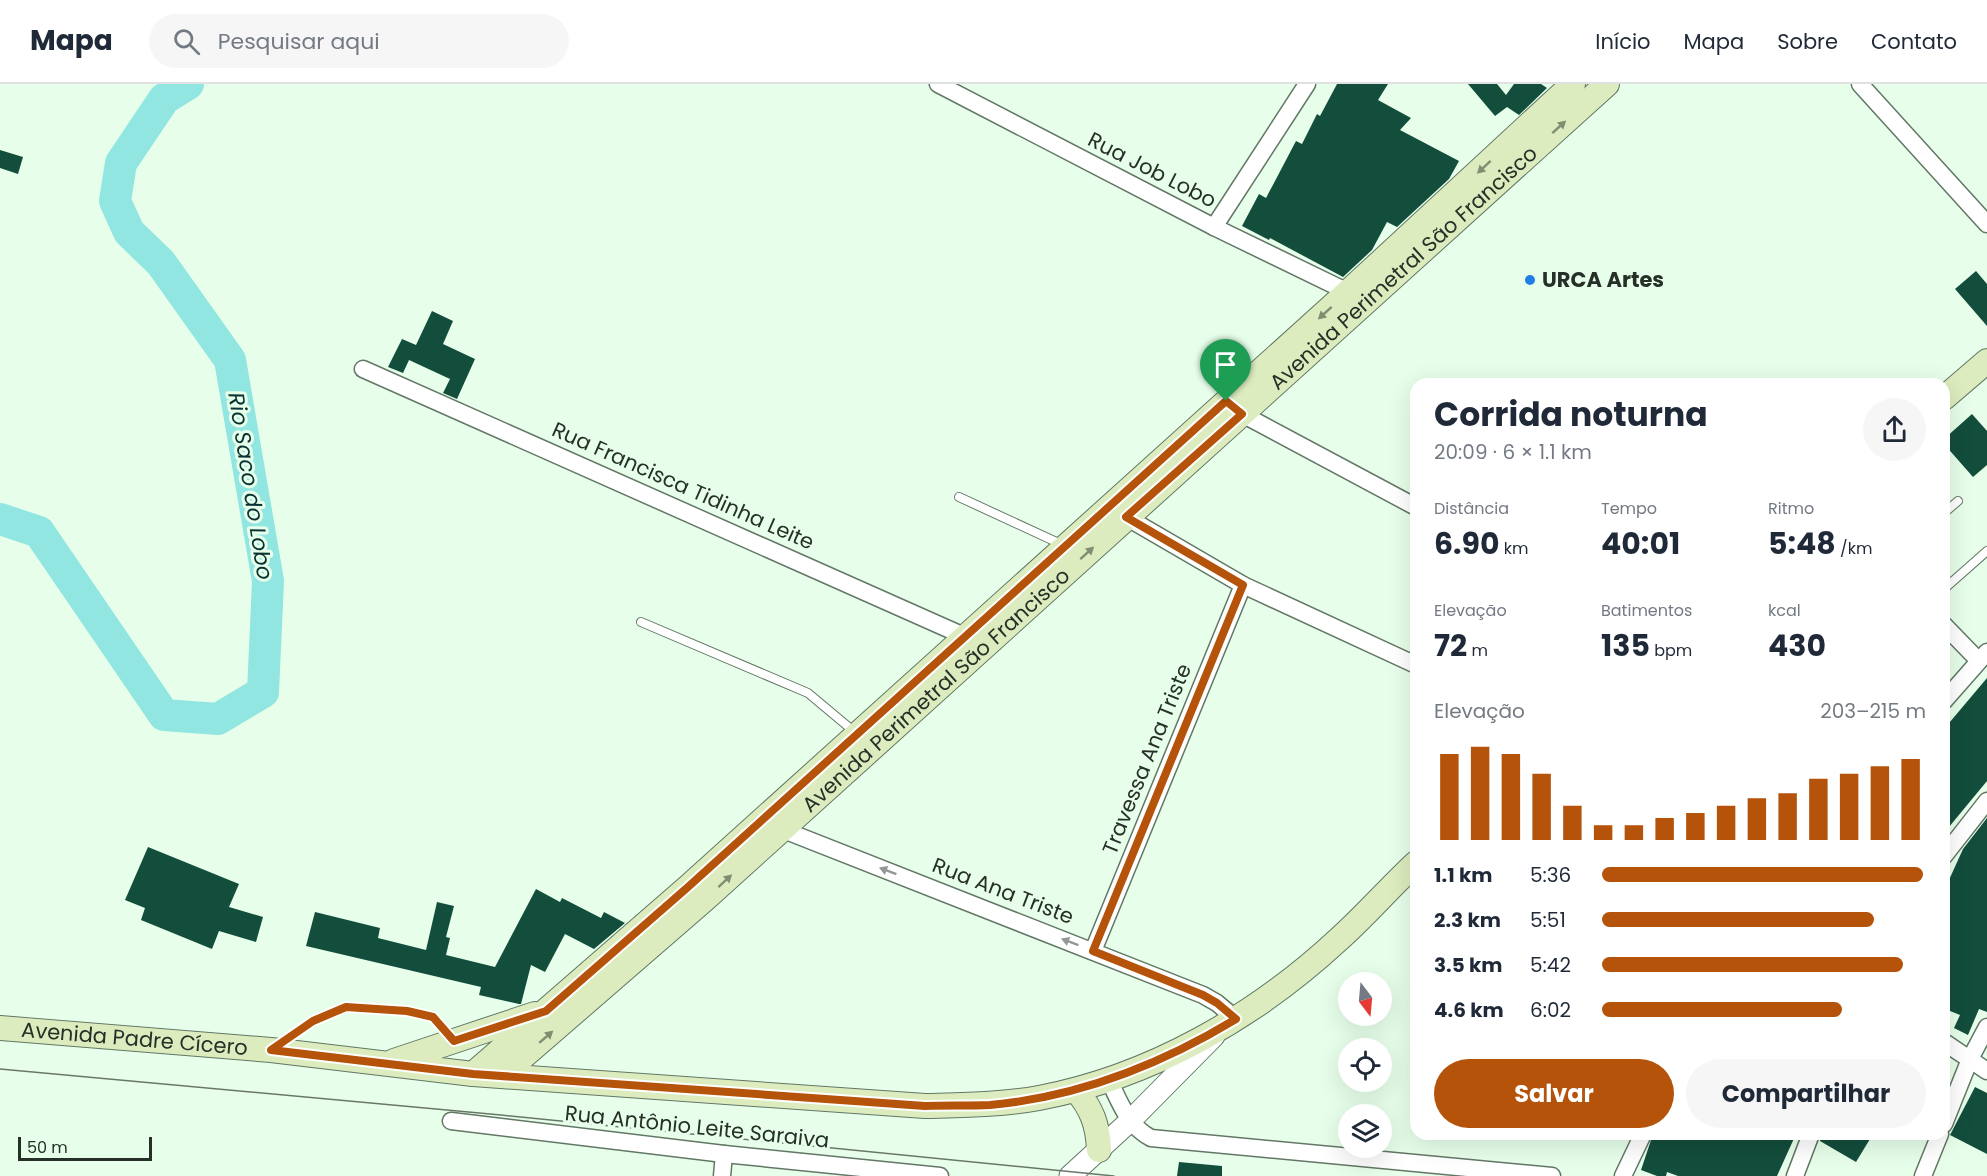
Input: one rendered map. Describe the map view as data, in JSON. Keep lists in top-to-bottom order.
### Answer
{
  "streets": {
    "main road": ["Avenida Perimetral São Francisco", "Avenida Padre Cícero"],
    "street": [
      "Rua Job Lobo",
      "Rua Francisca Tidinha Leite",
      "Travessa Ana Triste",
      "Rua Ana Triste",
      "Rua Antônio Leite Saraiva"
    ]
  },
  "crossings": [
    ["Rua Job Lobo", "Avenida Perimetral São Francisco"],
    ["Avenida Perimetral São Francisco", "Rua Francisca Tidinha Leite"],
    ["Avenida Perimetral São Francisco", "Rua Ana Triste"],
    ["Avenida Perimetral São Francisco", "Avenida Padre Cícero"],
    ["Travessa Ana Triste", "Rua Ana Triste"],
    ["Rua Ana Triste", "Avenida Padre Cícero"]
  ],
  "one_way": ["Rua Ana Triste"],
  "water": ["Rio Saco do Lobo"],
  "places": ["URCA Artes"],
  "scale_bar": "50 m",
  "north": "bottom",
  "page": {
    "header": "Mapa",
    "search": "Pesquisar aqui",
    "nav": [
      "Início",
      "Mapa",
      "Sobre",
      "Contato"
    ],
    "heading": ["Corrida noturna", "20:09 · 6 × 1.1 km"],
    "stats": [
      ["Distância", "6.90 km"],
      ["Tempo", "40:01"],
      ["Ritmo", "5:48 /km"],
      ["Elevação", "72 m"],
      ["Batimentos", "135 bpm"],
      ["kcal", "430"]
    ],
    "chart": ["Elevação", "203–215 m"],
    "list": [
      {
        "name": "1.1 km",
        "note": "5:36"
      },
      {
        "name": "2.3 km",
        "note": "5:51"
      },
      {
        "name": "3.5 km",
        "note": "5:42"
      },
      {
        "name": "4.6 km",
        "note": "6:02"
      }
    ],
    "buttons": ["Salvar", "Compartilhar"],
    "scale": "50 m"
  }
}
